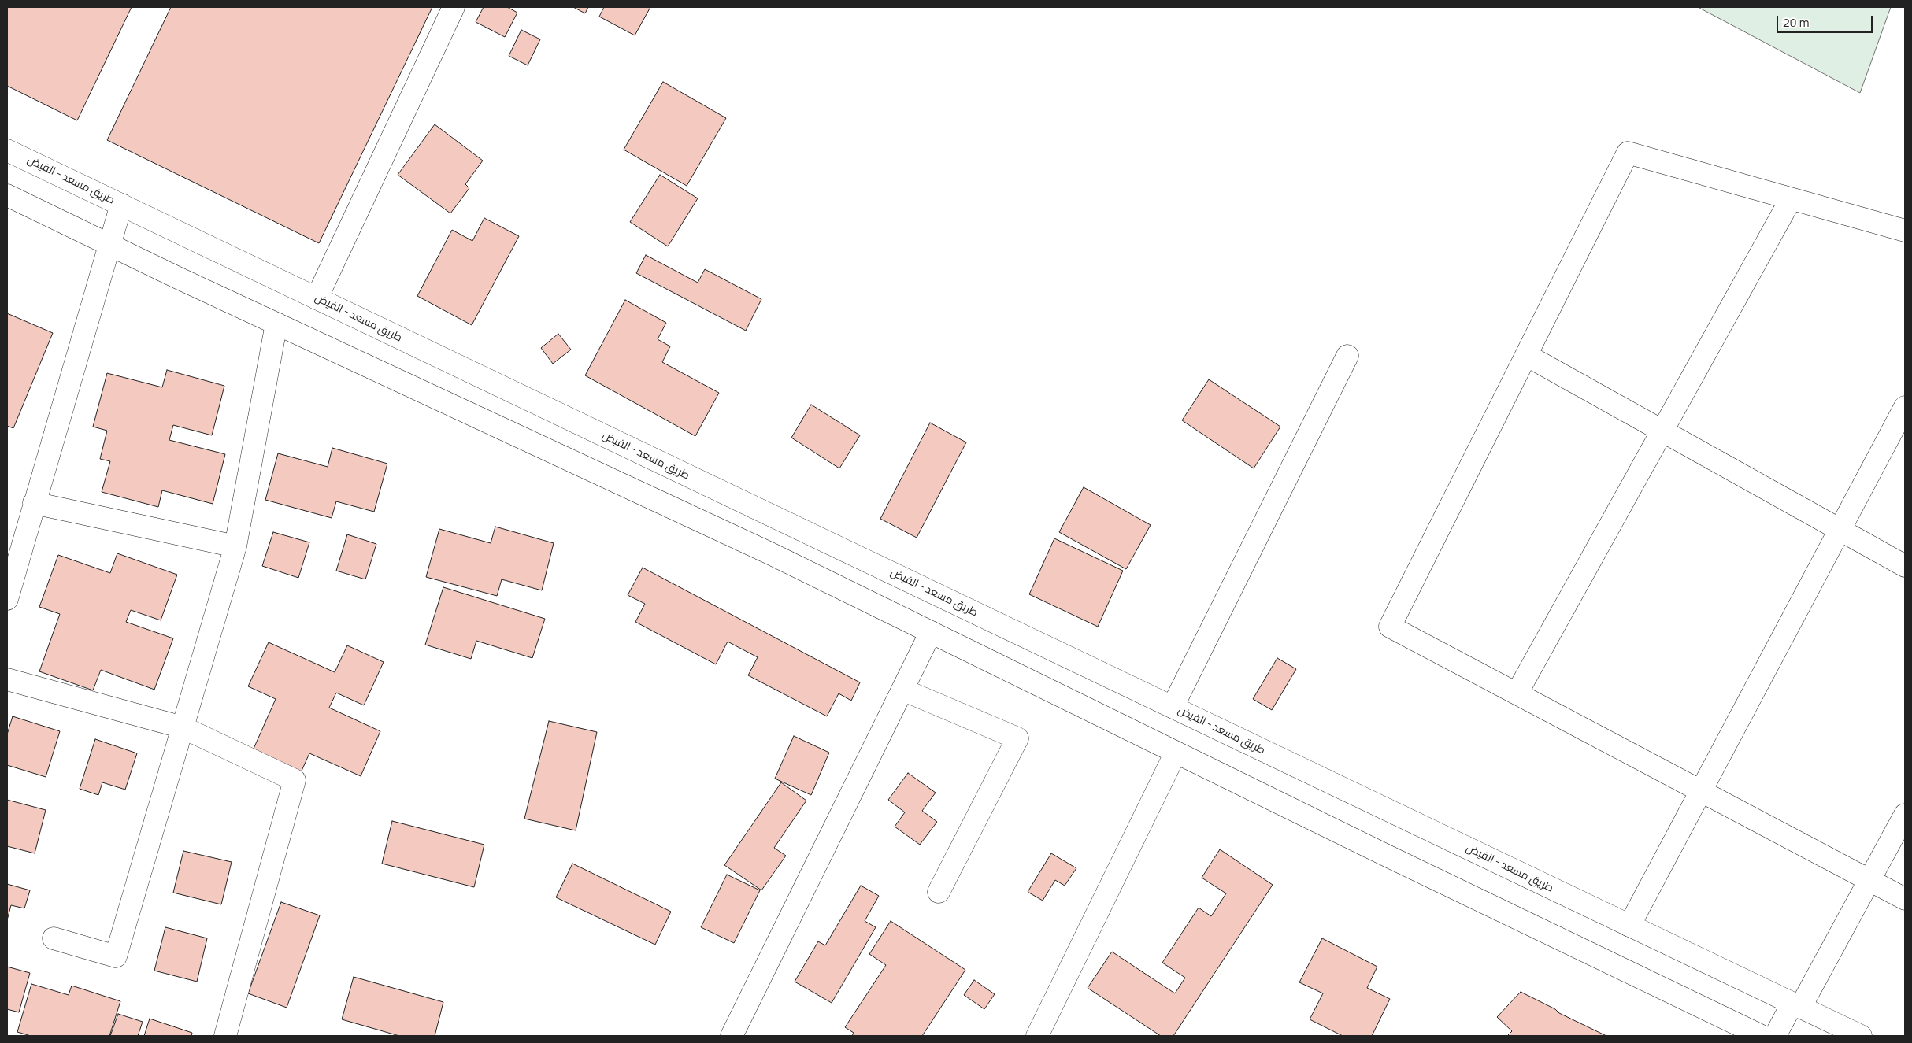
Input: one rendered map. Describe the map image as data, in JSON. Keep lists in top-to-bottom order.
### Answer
{
  "streets": {
    "street": ["طريق مسعد - الفيض"]
  },
  "scale_bar": "20 m"
}
